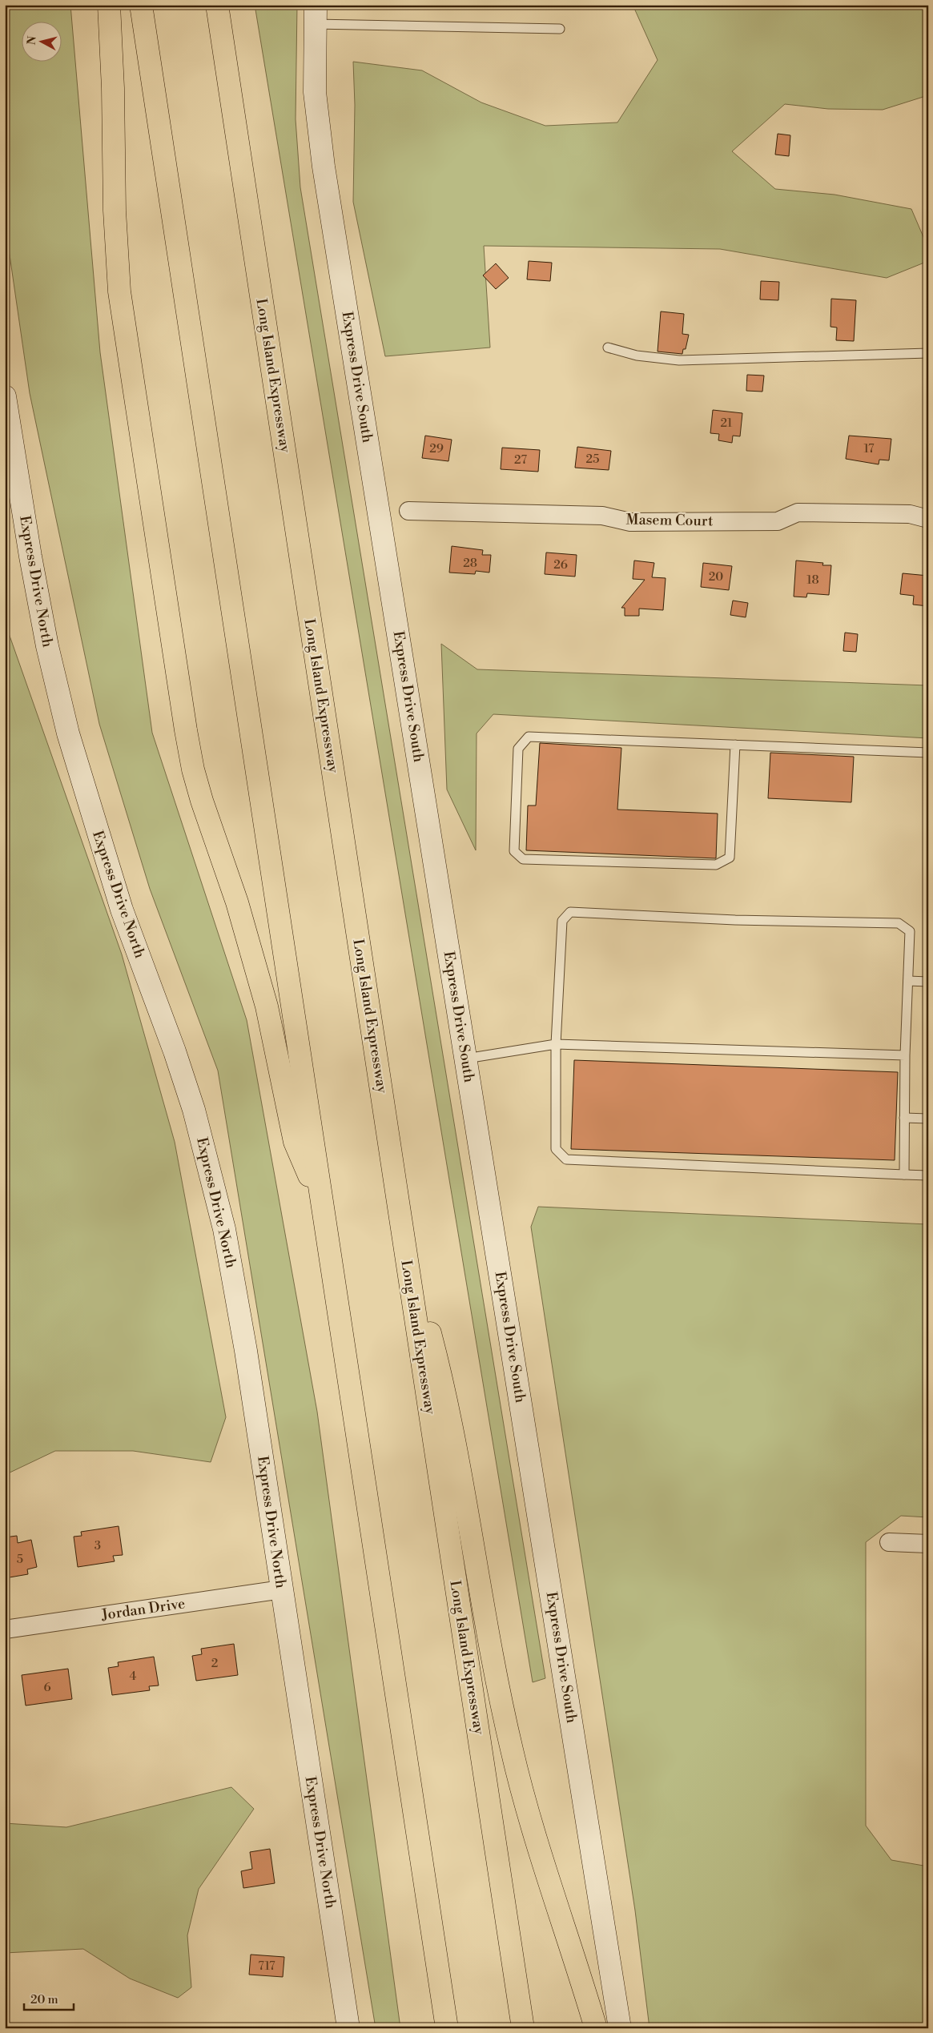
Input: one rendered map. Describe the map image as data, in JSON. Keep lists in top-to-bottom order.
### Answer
{
  "streets": {
    "highway": ["Long Island Expressway"],
    "main road": ["Express Drive South", "Express Drive North"],
    "street": ["Masem Court", "Jordan Drive"]
  },
  "crossings": [
    ["Express Drive North", "Jordan Drive"]
  ],
  "house_numbers": [
    "21",
    "29",
    "17",
    "25",
    "27",
    "28",
    "26",
    "20",
    "18",
    "3",
    "5",
    "2",
    "4",
    "6",
    "717"
  ],
  "scale_bar": "20 m",
  "north": "left"
}
